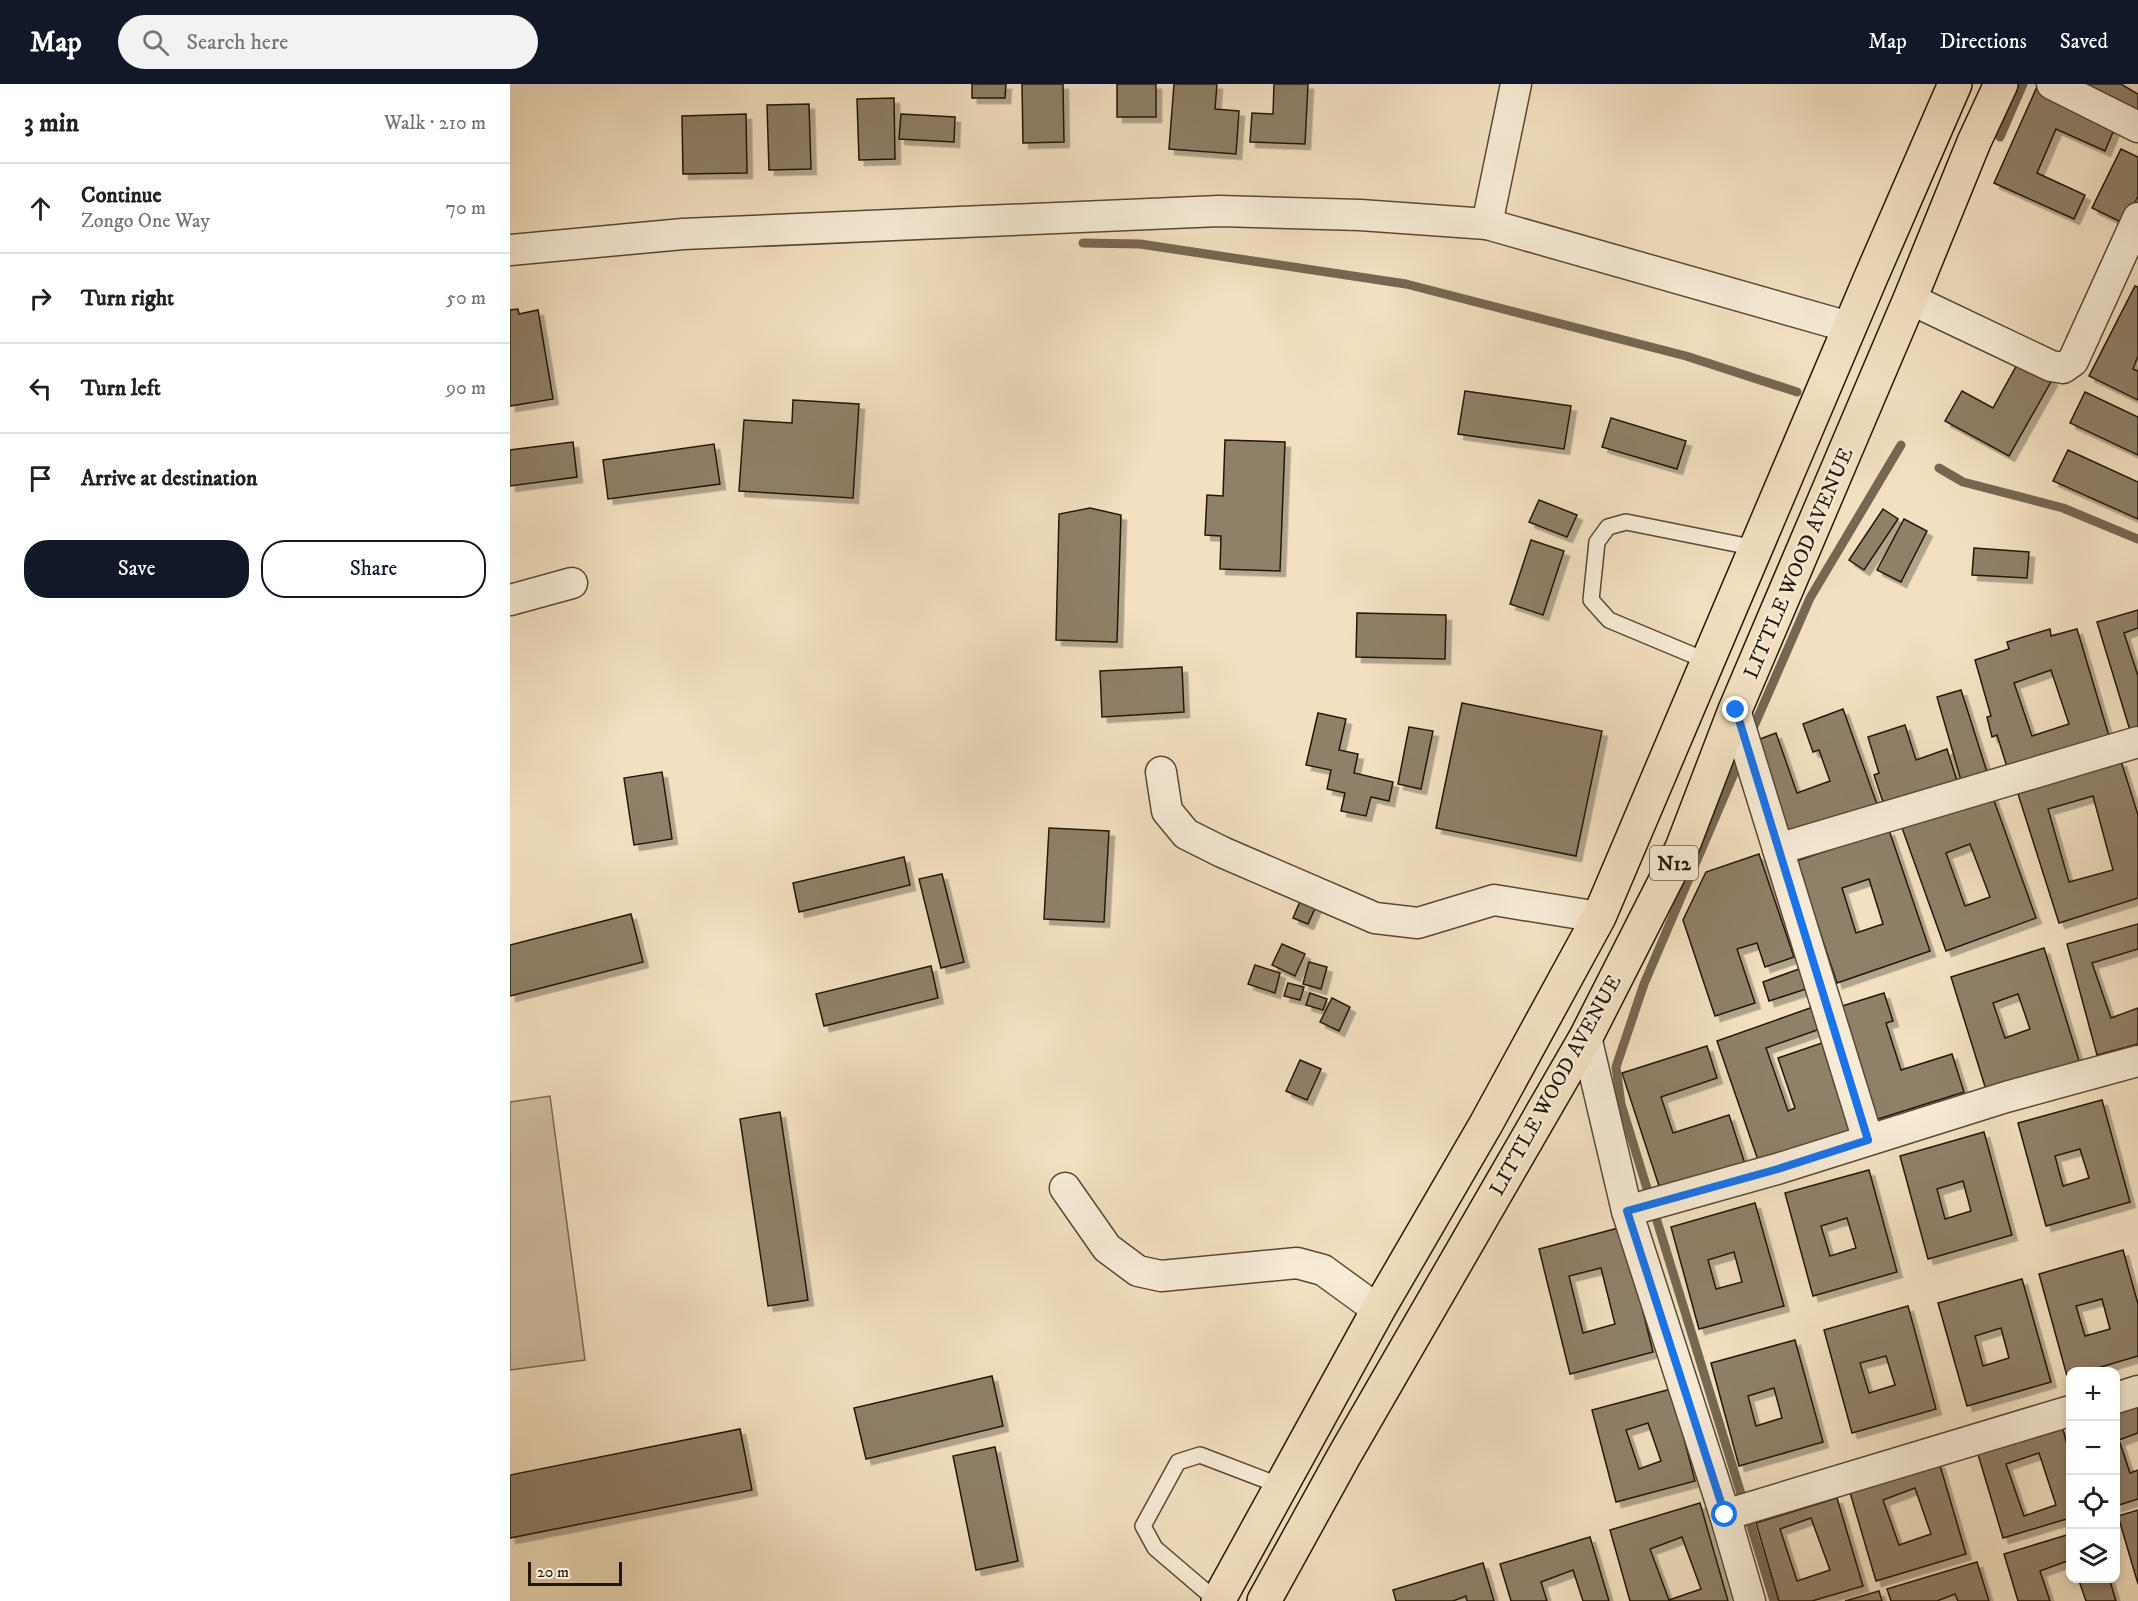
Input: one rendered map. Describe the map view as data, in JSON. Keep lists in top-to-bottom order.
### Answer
{
  "streets": {
    "highway": ["LITTLE WOOD AVENUE", "N12"]
  },
  "scale_bar": "20 m",
  "page": {
    "header": "Map",
    "search": "Search here",
    "nav": ["Map", "Directions", "Saved"],
    "heading": ["3 min", "Walk · 210 m"],
    "list": [
      ["Continue", "Zongo One Way", "70 m"],
      ["Turn right", "50 m"],
      ["Turn left", "90 m"],
      "Arrive at destination"
    ],
    "buttons": ["Save", "Share"],
    "map_buttons": ["+", "−"],
    "scale": "20 m"
  }
}
